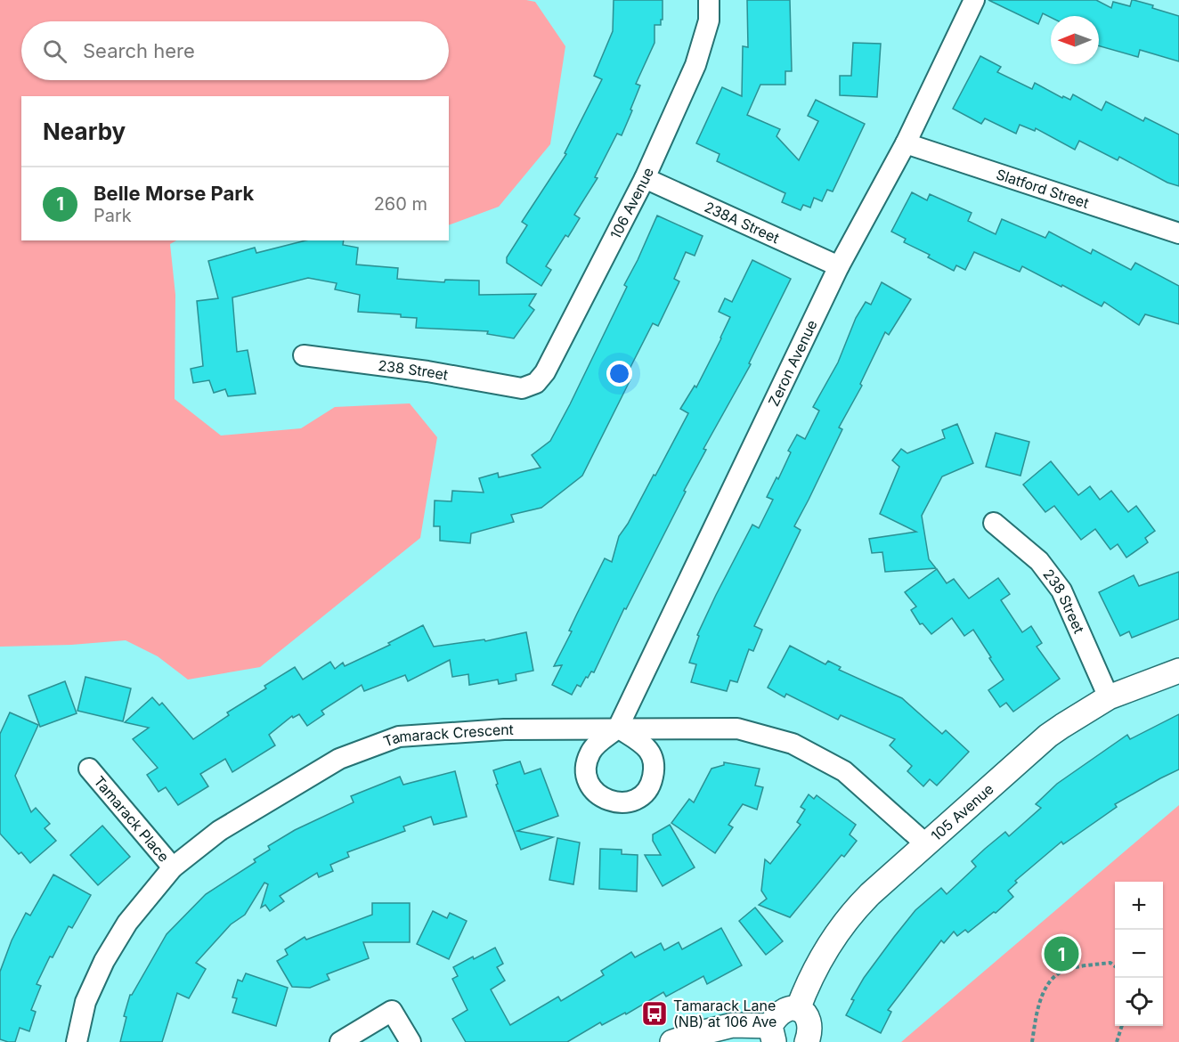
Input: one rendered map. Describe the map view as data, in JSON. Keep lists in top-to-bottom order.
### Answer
{
  "streets": {
    "street": [
      "Slatford Street",
      "106 Avenue",
      "238A Street",
      "Zeron Avenue",
      "238 Street",
      "Tamarack Crescent",
      "105 Avenue",
      "Tamarack Place"
    ]
  },
  "crossings": [
    ["Slatford Street", "Zeron Avenue"],
    ["106 Avenue", "238A Street"],
    ["106 Avenue", "238 Street"],
    ["238A Street", "Zeron Avenue"],
    ["Zeron Avenue", "Tamarack Crescent"],
    ["238 Street", "105 Avenue"],
    ["Tamarack Crescent", "105 Avenue"],
    ["Tamarack Crescent", "Tamarack Place"]
  ],
  "places": {
    "bus stop": ["Tamarack Lane (NB) at 106 Ave"]
  },
  "north": "left",
  "page": {
    "search": "Search here",
    "heading": "Nearby",
    "list": [
      {
        "mark": "1",
        "name": "Belle Morse Park",
        "note": "Park",
        "value": "260 m"
      }
    ],
    "map_buttons": ["+", "−"],
    "pins": "1"
  }
}
